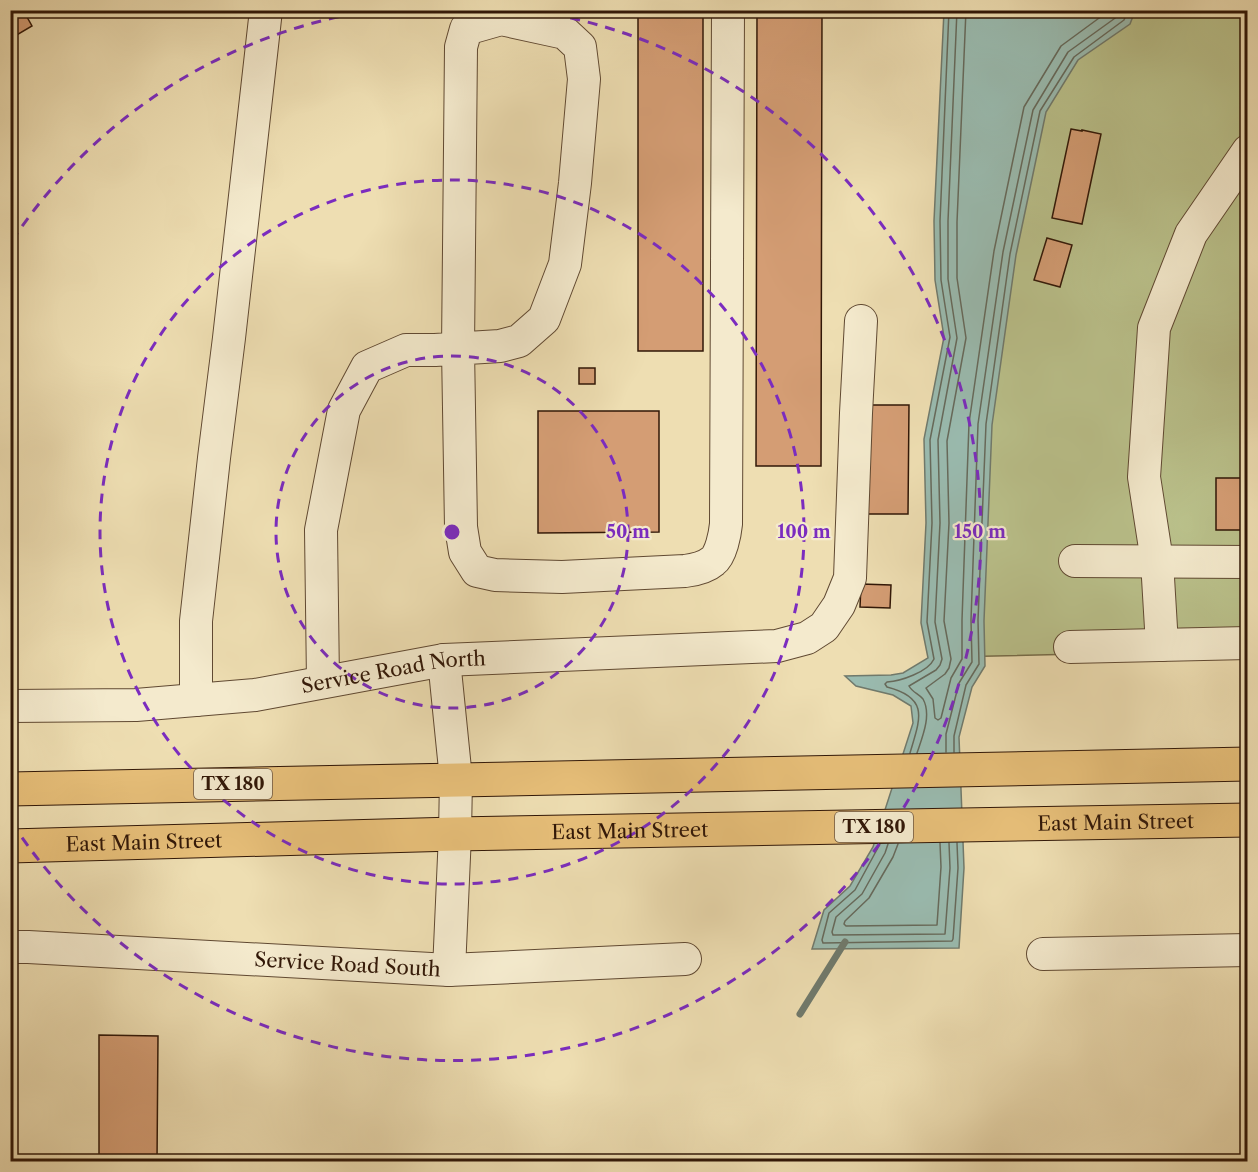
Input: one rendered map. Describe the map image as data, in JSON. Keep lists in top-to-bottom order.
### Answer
{
  "streets": {
    "main road": ["TX 180", "East Main Street"],
    "lane": ["Service Road North", "Service Road South"]
  },
  "rings": ["50 m", "100 m", "150 m"]
}
